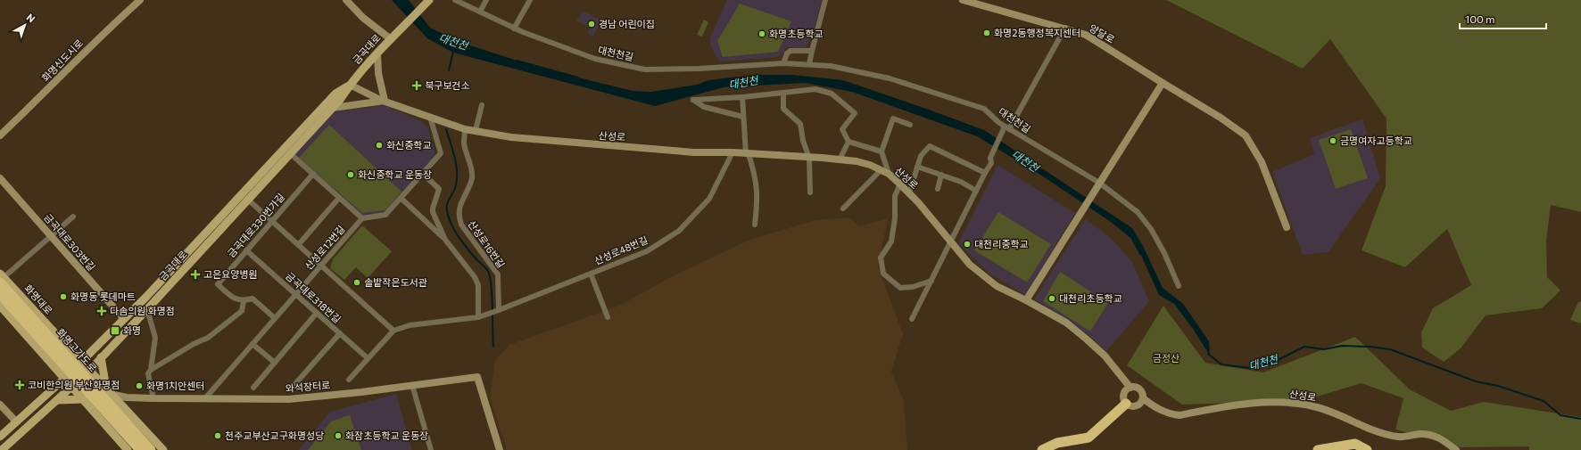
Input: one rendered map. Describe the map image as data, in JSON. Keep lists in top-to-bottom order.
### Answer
{
  "streets": {
    "highway": ["화명고가도로"],
    "main road": [
      "양달로",
      "금곡대로",
      "화명신도시로",
      "산성로",
      "금곡대로303번길",
      "화명대로",
      "와석장터로"
    ],
    "street": [
      "대천천길",
      "금곡대로330번가길",
      "산성로16번길",
      "산성로12번길",
      "산성로48번길",
      "금곡대로318번길"
    ]
  },
  "crossings": [
    ["금곡대로", "산성로"],
    ["금곡대로", "금곡대로303번길"],
    ["금곡대로", "화명대로"],
    ["금곡대로", "와석장터로"],
    ["산성로", "산성로16번길"],
    ["산성로", "산성로48번길"],
    ["금곡대로330번가길", "산성로12번길"],
    ["금곡대로330번가길", "금곡대로318번길"],
    ["산성로16번길", "산성로48번길"],
    ["산성로12번길", "금곡대로318번길"],
    ["산성로12번길", "와석장터로"],
    ["화명대로", "화명고가도로"],
    ["화명대로", "와석장터로"]
  ],
  "water": ["대천천"],
  "parks": ["금정산"],
  "places": {
    "other": [
      "경남 어린이집",
      "화명2동행정복지센터",
      "화명초등학교",
      "금명여자고등학교",
      "화신중학교",
      "화신중학교 운동장",
      "대천리중학교",
      "솔밭작은도서관",
      "화명동 롯데마트",
      "대천리초등학교",
      "화명1치안센터",
      "천주교부산교구화명성당",
      "화잠초등학교 운동장"
    ],
    "health": [
      "북구보건소",
      "고은요양병원",
      "다솜의원 화명점",
      "코비한의원 부산화명점"
    ],
    "transit": ["화명"]
  },
  "scale_bar": "100 m",
  "north": "top right"
}
